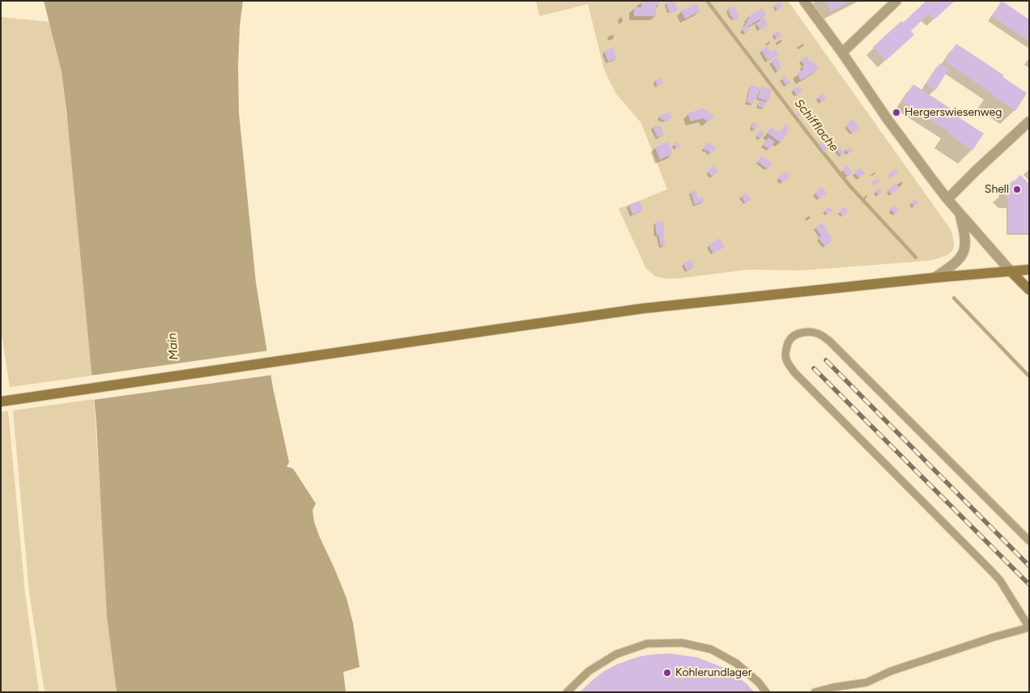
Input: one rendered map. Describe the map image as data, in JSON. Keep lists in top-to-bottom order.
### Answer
{
  "water": ["Schifflache", "Main"],
  "places": ["Hergerswiesenweg", "Shell", "Kohlerundlager"]
}
